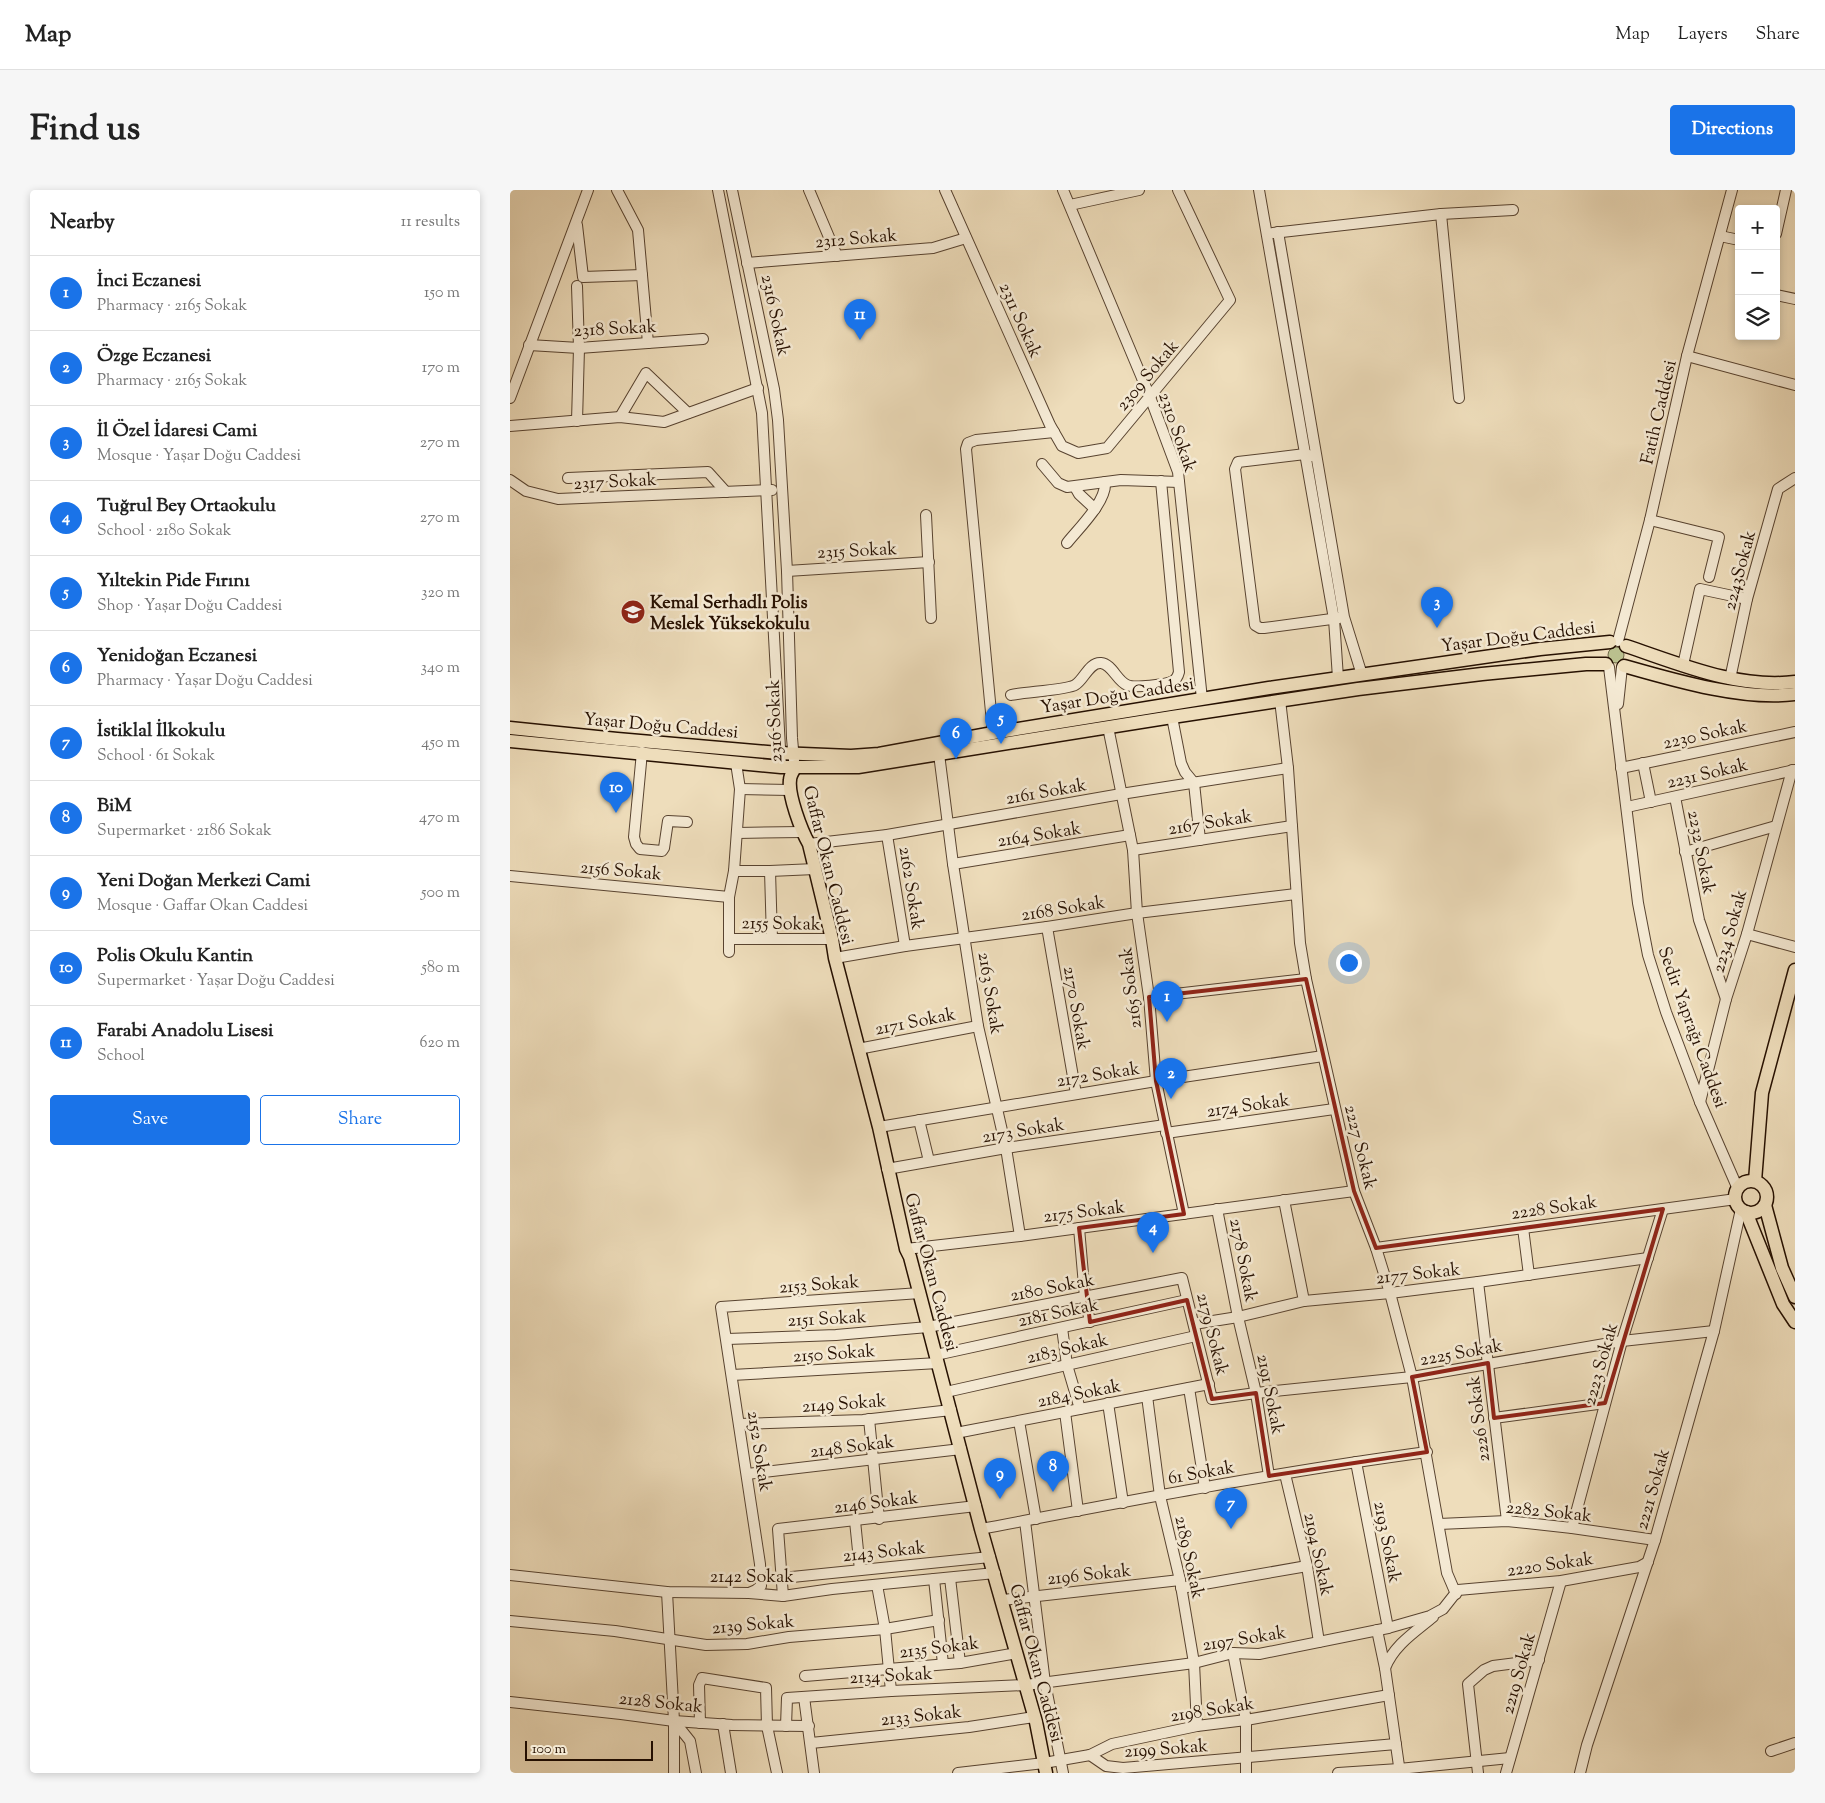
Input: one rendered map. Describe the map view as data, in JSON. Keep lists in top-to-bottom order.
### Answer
{
  "streets": {
    "main road": ["2316 Sokak", "Yaşar Doğu Caddesi", "Gaffar Okan Caddesi"],
    "street": [
      "2312 Sokak",
      "2311 Sokak",
      "2318 Sokak",
      "2309 Sokak",
      "Fatih Caddesi",
      "2310 Sokak",
      "2317 Sokak",
      "2315 Sokak",
      "2243Sokak",
      "2230 Sokak",
      "2231 Sokak",
      "2161 Sokak",
      "2167 Sokak",
      "2164 Sokak",
      "2232 Sokak",
      "2156 Sokak",
      "2162 Sokak",
      "2168 Sokak",
      "2155 Sokak",
      "2234 Sokak",
      "2165 Sokak",
      "2163 Sokak",
      "2170 Sokak",
      "2171 Sokak",
      "Sedir Yaprağı Caddesi",
      "2172 Sokak",
      "2174 Sokak",
      "2173 Sokak",
      "2227 Sokak",
      "2228 Sokak",
      "2175 Sokak",
      "2178 Sokak",
      "2177 Sokak",
      "2153 Sokak",
      "2180 Sokak",
      "2181 Sokak",
      "2151 Sokak",
      "2179 Sokak",
      "2183 Sokak",
      "2225 Sokak",
      "2150 Sokak",
      "2223 Sokak",
      "2184 Sokak",
      "2191 Sokak",
      "2149 Sokak",
      "2226 Sokak",
      "2148 Sokak",
      "2152 Sokak",
      "61 Sokak",
      "2221 Sokak",
      "2146 Sokak",
      "2282 Sokak",
      "2193 Sokak",
      "2143 Sokak",
      "2194 Sokak",
      "2189 Sokak",
      "2220 Sokak",
      "2196 Sokak",
      "2142 Sokak",
      "2139 Sokak",
      "2197 Sokak",
      "2135 Sokak",
      "2219 Sokak",
      "2134 Sokak",
      "2128 Sokak",
      "2198 Sokak",
      "2133 Sokak",
      "2199 Sokak"
    ]
  },
  "crossings": [
    ["2312 Sokak", "2316 Sokak"],
    ["2312 Sokak", "2311 Sokak"],
    ["2316 Sokak", "2317 Sokak"],
    ["2316 Sokak", "2315 Sokak"],
    ["2316 Sokak", "Yaşar Doğu Caddesi"],
    ["2316 Sokak", "Gaffar Okan Caddesi"],
    ["2311 Sokak", "2309 Sokak"],
    ["2309 Sokak", "2310 Sokak"],
    ["Fatih Caddesi", "Yaşar Doğu Caddesi"],
    ["2310 Sokak", "Yaşar Doğu Caddesi"],
    ["2243Sokak", "Yaşar Doğu Caddesi"],
    ["Yaşar Doğu Caddesi", "2165 Sokak"],
    ["Yaşar Doğu Caddesi", "2163 Sokak"],
    ["Yaşar Doğu Caddesi", "2227 Sokak"],
    ["2230 Sokak", "Sedir Yaprağı Caddesi"],
    ["2231 Sokak", "2232 Sokak"],
    ["2231 Sokak", "2234 Sokak"],
    ["2231 Sokak", "Sedir Yaprağı Caddesi"],
    ["2161 Sokak", "Gaffar Okan Caddesi"],
    ["2161 Sokak", "2162 Sokak"],
    ["2161 Sokak", "2165 Sokak"],
    ["2161 Sokak", "2163 Sokak"],
    ["2161 Sokak", "2227 Sokak"],
    ["2167 Sokak", "2165 Sokak"],
    ["2167 Sokak", "2227 Sokak"],
    ["2164 Sokak", "2165 Sokak"],
    ["2164 Sokak", "2163 Sokak"],
    ["2232 Sokak", "2234 Sokak"],
    ["Gaffar Okan Caddesi", "2168 Sokak"],
    ["Gaffar Okan Caddesi", "2155 Sokak"],
    ["Gaffar Okan Caddesi", "2171 Sokak"],
    ["Gaffar Okan Caddesi", "2172 Sokak"],
    ["Gaffar Okan Caddesi", "2173 Sokak"],
    ["Gaffar Okan Caddesi", "2175 Sokak"],
    ["Gaffar Okan Caddesi", "2153 Sokak"],
    ["Gaffar Okan Caddesi", "2180 Sokak"],
    ["Gaffar Okan Caddesi", "2181 Sokak"],
    ["Gaffar Okan Caddesi", "2151 Sokak"],
    ["Gaffar Okan Caddesi", "2183 Sokak"],
    ["Gaffar Okan Caddesi", "2150 Sokak"],
    ["Gaffar Okan Caddesi", "2184 Sokak"],
    ["Gaffar Okan Caddesi", "2149 Sokak"],
    ["Gaffar Okan Caddesi", "2148 Sokak"],
    ["Gaffar Okan Caddesi", "61 Sokak"],
    ["Gaffar Okan Caddesi", "2146 Sokak"],
    ["Gaffar Okan Caddesi", "2143 Sokak"],
    ["Gaffar Okan Caddesi", "2196 Sokak"],
    ["Gaffar Okan Caddesi", "2142 Sokak"],
    ["Gaffar Okan Caddesi", "2197 Sokak"],
    ["Gaffar Okan Caddesi", "2135 Sokak"],
    ["Gaffar Okan Caddesi", "2134 Sokak"],
    ["Gaffar Okan Caddesi", "2198 Sokak"],
    ["Gaffar Okan Caddesi", "2133 Sokak"],
    ["2162 Sokak", "2168 Sokak"],
    ["2168 Sokak", "2165 Sokak"],
    ["2168 Sokak", "2163 Sokak"],
    ["2168 Sokak", "2170 Sokak"],
    ["2168 Sokak", "2227 Sokak"],
    ["2234 Sokak", "Sedir Yaprağı Caddesi"],
    ["2165 Sokak", "2172 Sokak"],
    ["2165 Sokak", "2174 Sokak"],
    ["2165 Sokak", "2173 Sokak"],
    ["2165 Sokak", "2175 Sokak"],
    ["2163 Sokak", "2171 Sokak"],
    ["2163 Sokak", "2172 Sokak"],
    ["2163 Sokak", "2173 Sokak"],
    ["2163 Sokak", "2175 Sokak"],
    ["2170 Sokak", "2172 Sokak"],
    ["Sedir Yaprağı Caddesi", "2228 Sokak"],
    ["Sedir Yaprağı Caddesi", "2221 Sokak"],
    ["2172 Sokak", "2227 Sokak"],
    ["2174 Sokak", "2173 Sokak"],
    ["2174 Sokak", "2227 Sokak"],
    ["2227 Sokak", "2228 Sokak"],
    ["2227 Sokak", "2175 Sokak"],
    ["2227 Sokak", "2177 Sokak"],
    ["2227 Sokak", "2225 Sokak"],
    ["2227 Sokak", "61 Sokak"],
    ["2227 Sokak", "2282 Sokak"],
    ["2227 Sokak", "2220 Sokak"],
    ["2227 Sokak", "2197 Sokak"],
    ["2228 Sokak", "2223 Sokak"],
    ["2228 Sokak", "2221 Sokak"],
    ["2175 Sokak", "2178 Sokak"],
    ["2178 Sokak", "2177 Sokak"],
    ["2178 Sokak", "2191 Sokak"],
    ["2177 Sokak", "2179 Sokak"],
    ["2177 Sokak", "2223 Sokak"],
    ["2177 Sokak", "2191 Sokak"],
    ["2177 Sokak", "2226 Sokak"],
    ["2153 Sokak", "2152 Sokak"],
    ["2180 Sokak", "2151 Sokak"],
    ["2180 Sokak", "2179 Sokak"],
    ["2181 Sokak", "2179 Sokak"],
    ["2181 Sokak", "2150 Sokak"],
    ["2151 Sokak", "2152 Sokak"],
    ["2179 Sokak", "2183 Sokak"],
    ["2179 Sokak", "2225 Sokak"],
    ["2179 Sokak", "2184 Sokak"],
    ["2225 Sokak", "2223 Sokak"],
    ["2225 Sokak", "2191 Sokak"],
    ["2225 Sokak", "2226 Sokak"],
    ["2225 Sokak", "2221 Sokak"],
    ["2150 Sokak", "2152 Sokak"],
    ["2223 Sokak", "2282 Sokak"],
    ["2184 Sokak", "2189 Sokak"],
    ["2191 Sokak", "61 Sokak"],
    ["2149 Sokak", "2152 Sokak"],
    ["2226 Sokak", "2282 Sokak"],
    ["2148 Sokak", "2152 Sokak"],
    ["2152 Sokak", "2142 Sokak"],
    ["61 Sokak", "2193 Sokak"],
    ["61 Sokak", "2194 Sokak"],
    ["61 Sokak", "2189 Sokak"],
    ["2221 Sokak", "2282 Sokak"],
    ["2221 Sokak", "2220 Sokak"],
    ["2146 Sokak", "2143 Sokak"],
    ["2193 Sokak", "2197 Sokak"],
    ["2194 Sokak", "2196 Sokak"],
    ["2194 Sokak", "2197 Sokak"],
    ["2189 Sokak", "2196 Sokak"],
    ["2189 Sokak", "2197 Sokak"],
    ["2189 Sokak", "2198 Sokak"],
    ["2220 Sokak", "2197 Sokak"],
    ["2220 Sokak", "2219 Sokak"],
    ["2197 Sokak", "2134 Sokak"],
    ["2134 Sokak", "2128 Sokak"],
    ["2198 Sokak", "2199 Sokak"]
  ],
  "places": {
    "school or university": ["Kemal Serhadlı Polis Meslek Yüksekokulu"]
  },
  "scale_bar": "100 m",
  "page": {
    "header": "Map",
    "nav": ["Map", "Layers", "Share"],
    "title": "Find us",
    "buttons": [
      "Directions",
      ["Save", "Share"]
    ],
    "heading": ["Nearby", "11 results"],
    "map_buttons": ["+", "−"],
    "list": [
      {
        "mark": "1",
        "name": "İnci Eczanesi",
        "note": "Pharmacy · 2165 Sokak",
        "value": "150 m"
      },
      {
        "mark": "2",
        "name": "Özge Eczanesi",
        "note": "Pharmacy · 2165 Sokak",
        "value": "170 m"
      },
      {
        "mark": "3",
        "name": "İl Özel İdaresi Cami",
        "note": "Mosque · Yaşar Doğu Caddesi",
        "value": "270 m"
      },
      {
        "mark": "4",
        "name": "Tuğrul Bey Ortaokulu",
        "note": "School · 2180 Sokak",
        "value": "270 m"
      },
      {
        "mark": "5",
        "name": "Yıltekin Pide Fırını",
        "note": "Shop · Yaşar Doğu Caddesi",
        "value": "320 m"
      },
      {
        "mark": "6",
        "name": "Yenidoğan Eczanesi",
        "note": "Pharmacy · Yaşar Doğu Caddesi",
        "value": "340 m"
      },
      {
        "mark": "7",
        "name": "İstiklal İlkokulu",
        "note": "School · 61 Sokak",
        "value": "450 m"
      },
      {
        "mark": "8",
        "name": "BiM",
        "note": "Supermarket · 2186 Sokak",
        "value": "470 m"
      },
      {
        "mark": "9",
        "name": "Yeni Doğan Merkezi Cami",
        "note": "Mosque · Gaffar Okan Caddesi",
        "value": "500 m"
      },
      {
        "mark": "10",
        "name": "Polis Okulu Kantin",
        "note": "Supermarket · Yaşar Doğu Caddesi",
        "value": "580 m"
      },
      {
        "mark": "11",
        "name": "Farabi Anadolu Lisesi",
        "note": "School",
        "value": "620 m"
      }
    ],
    "pins": [
      "11",
      "3",
      "5",
      "6",
      "10",
      "1",
      "2",
      "4",
      "8",
      "9",
      "7"
    ],
    "scale": "100 m"
  }
}
